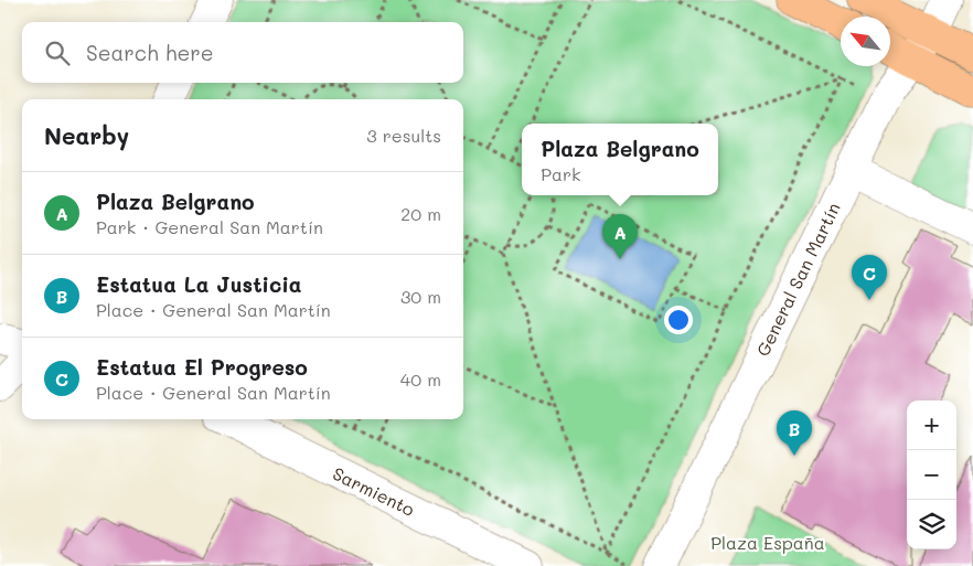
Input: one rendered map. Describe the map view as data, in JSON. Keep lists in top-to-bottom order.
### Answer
{
  "streets": {
    "street": ["General San Martín", "Sarmiento"]
  },
  "parks": ["Plaza España"],
  "north": "top left",
  "page": {
    "search": "Search here",
    "heading": ["Nearby", "3 results"],
    "popup": ["Plaza Belgrano", "Park"],
    "list": [
      {
        "mark": "A",
        "name": "Plaza Belgrano",
        "note": "Park · General San Martín",
        "value": "20 m"
      },
      {
        "mark": "B",
        "name": "Estatua La Justicia",
        "note": "Place · General San Martín",
        "value": "30 m"
      },
      {
        "mark": "C",
        "name": "Estatua El Progreso",
        "note": "Place · General San Martín",
        "value": "40 m"
      }
    ],
    "pins": ["A", "C", "B"],
    "map_buttons": ["+", "−"]
  }
}
